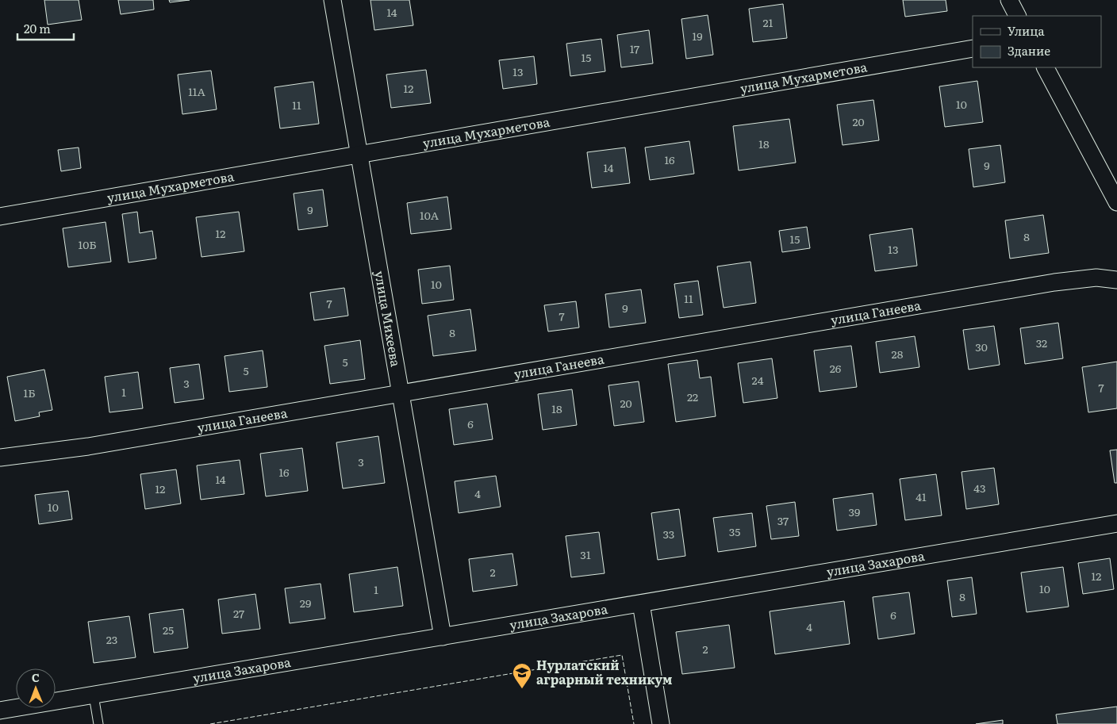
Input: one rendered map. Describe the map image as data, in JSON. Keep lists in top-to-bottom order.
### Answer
{
  "streets": {
    "street": [
      "улица Мухарметова",
      "улица Ганеева",
      "улица Михеева",
      "улица Захарова"
    ]
  },
  "crossings": [
    ["улица Мухарметова", "улица Михеева"],
    ["улица Ганеева", "улица Михеева"],
    ["улица Михеева", "улица Захарова"]
  ],
  "places": {
    "school or university": ["Нурлатский аграрный техникум"]
  },
  "house_numbers": [
    "14",
    "21",
    "19",
    "17",
    "15",
    "13",
    "12",
    "11А",
    "10",
    "11",
    "20",
    "18",
    "16",
    "9",
    "14",
    "9",
    "10А",
    "12",
    "8",
    "15",
    "10Б",
    "13",
    "10",
    "11",
    "7",
    "9",
    "7",
    "8",
    "32",
    "30",
    "28",
    "5",
    "26",
    "5",
    "24",
    "3",
    "7",
    "1",
    "1Б",
    "22",
    "20",
    "18",
    "6",
    "3",
    "16",
    "14",
    "43",
    "12",
    "4",
    "41",
    "10",
    "39",
    "37",
    "35",
    "33",
    "31",
    "2",
    "12",
    "10",
    "1",
    "8",
    "29",
    "27",
    "6",
    "4",
    "25",
    "23",
    "2"
  ],
  "legend": ["Улица", "Здание"],
  "scale_bar": "20 m",
  "north": "top"
}
